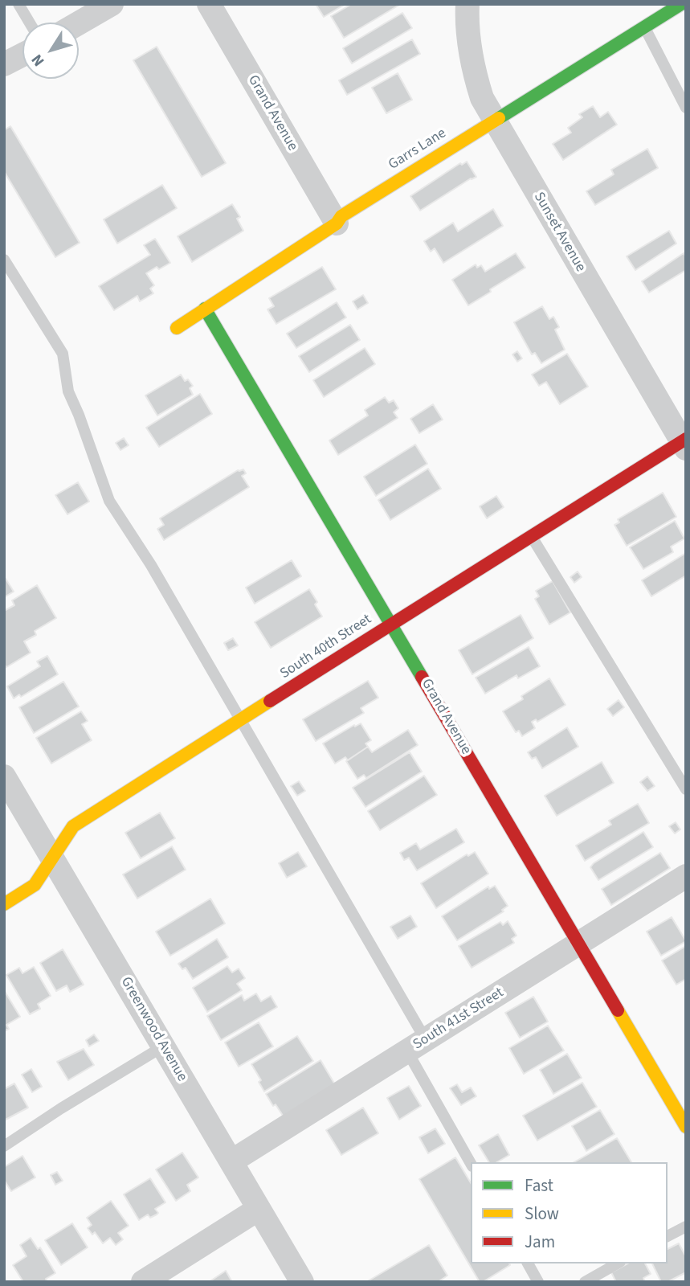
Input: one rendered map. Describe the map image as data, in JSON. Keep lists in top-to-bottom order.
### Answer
{
  "streets": {
    "street": [
      "Grand Avenue",
      "Garrs Lane",
      "Sunset Avenue",
      "South 40th Street",
      "South 41st Street",
      "Greenwood Avenue"
    ]
  },
  "crossings": [
    ["Grand Avenue", "Garrs Lane"],
    ["Grand Avenue", "South 40th Street"],
    ["Grand Avenue", "South 41st Street"],
    ["Garrs Lane", "Sunset Avenue"],
    ["Sunset Avenue", "South 40th Street"],
    ["South 40th Street", "Greenwood Avenue"],
    ["South 41st Street", "Greenwood Avenue"]
  ],
  "legend": ["Fast", "Slow", "Jam"],
  "north": "bottom left"
}
